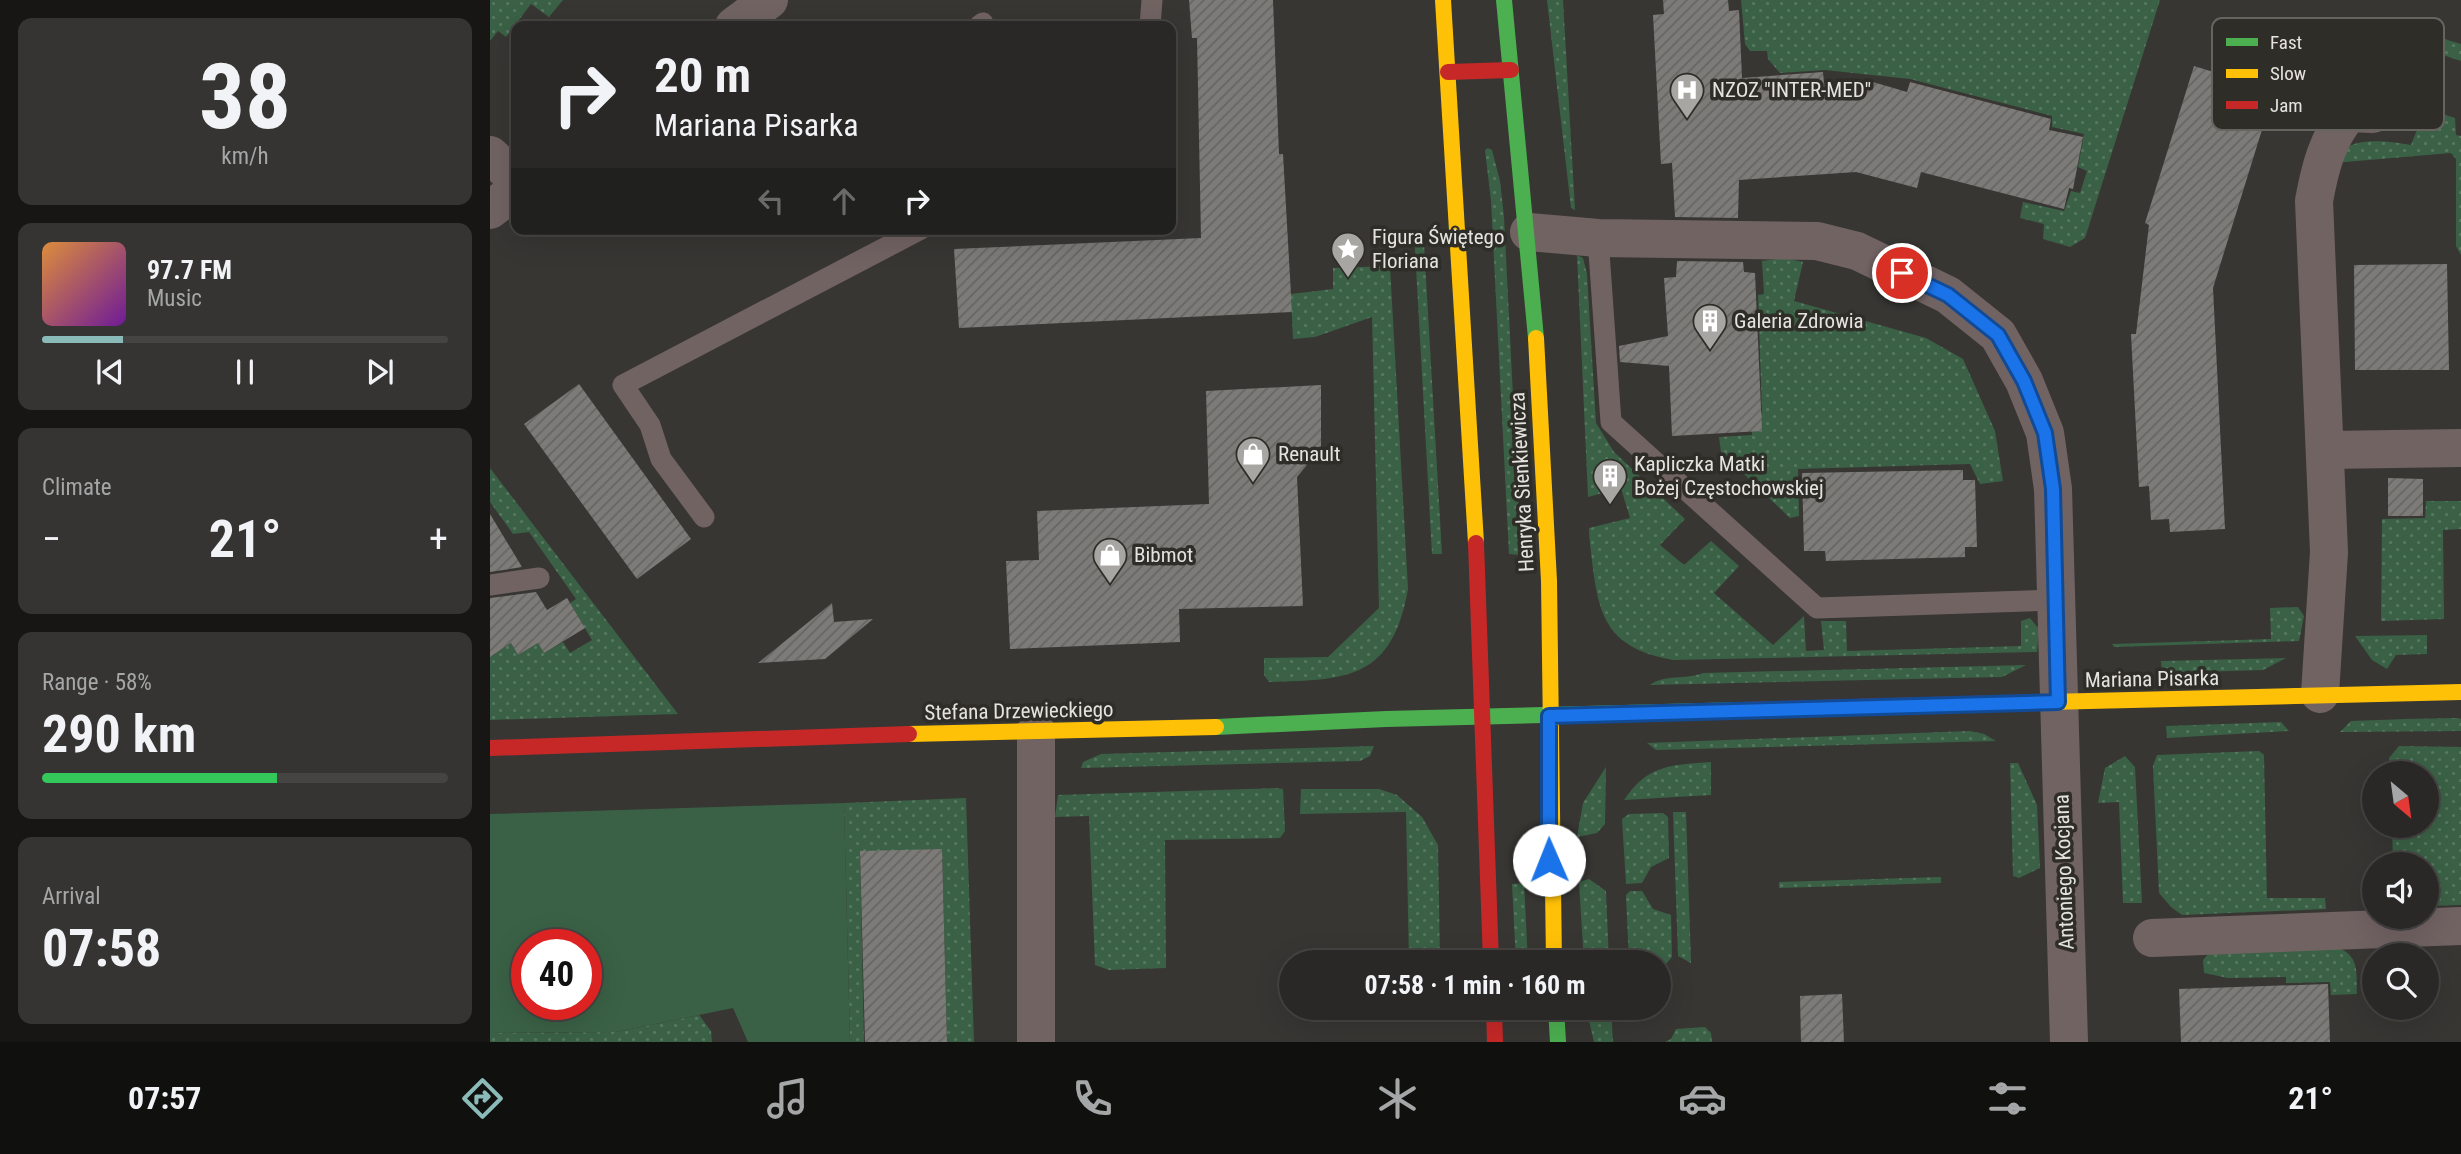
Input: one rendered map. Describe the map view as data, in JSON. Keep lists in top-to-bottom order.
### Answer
{
  "streets": {
    "street": [
      "Henryka Sienkiewicza",
      "Mariana Pisarka",
      "Stefana Drzewieckiego",
      "Antoniego Kocjana"
    ]
  },
  "crossings": [
    ["Henryka Sienkiewicza", "Mariana Pisarka"],
    ["Henryka Sienkiewicza", "Stefana Drzewieckiego"],
    ["Henryka Sienkiewicza", "Antoniego Kocjana"],
    ["Mariana Pisarka", "Stefana Drzewieckiego"],
    ["Mariana Pisarka", "Antoniego Kocjana"]
  ],
  "places": {
    "hospital": ["NZOZ \"INTER-MED\""],
    "place": ["Figura Świętego Floriana"],
    "building": ["Galeria Zdrowia", "Kapliczka Matki Bożej Częstochowskiej"],
    "shop": ["Renault", "Bibmot"]
  },
  "legend": ["Fast", "Slow", "Jam"],
  "north": "bottom right",
  "page": {
    "tile": [
      ["38", "km/h"],
      "Climate",
      ["Range · 58%", "290 km"],
      ["Arrival", "07:58"]
    ],
    "turn": ["20 m", "Mariana Pisarka"],
    "song": ["97.7 FM", "Music"],
    "heat": ["−", "21°", "+"],
    "limit": "40",
    "trip": "07:58 · 1 min · 160 m",
    "tabs": ["07:57", "21°"]
  }
}
